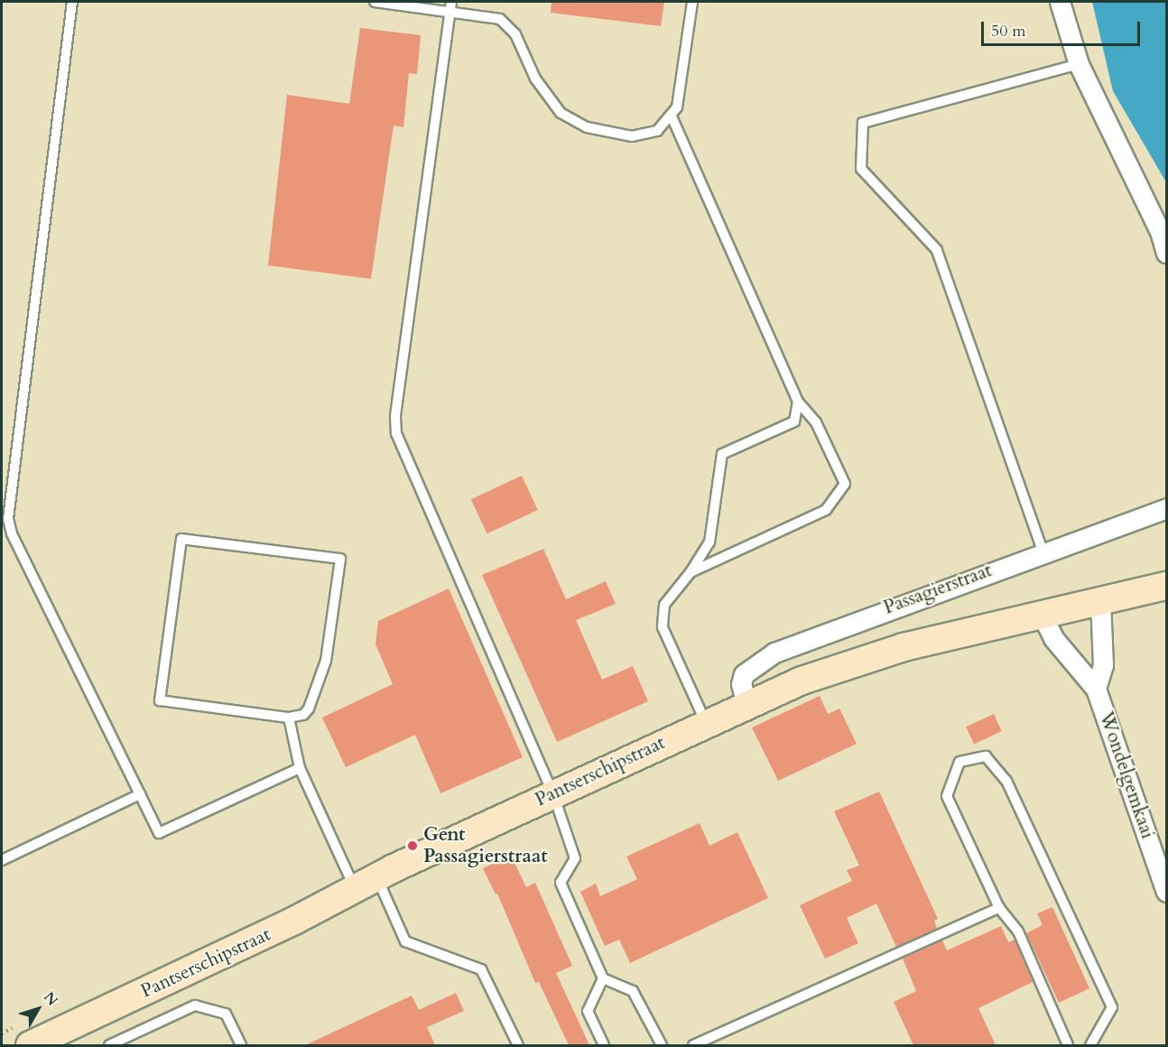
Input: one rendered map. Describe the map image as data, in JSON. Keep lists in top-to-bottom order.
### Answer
{
  "streets": {
    "main road": ["Pantserschipstraat"],
    "street": ["Passagierstraat", "Wondelgemkaai"]
  },
  "crossings": [
    ["Passagierstraat", "Pantserschipstraat"],
    ["Pantserschipstraat", "Wondelgemkaai"]
  ],
  "places": ["Gent Passagierstraat"],
  "scale_bar": "50 m",
  "north": "top right"
}
